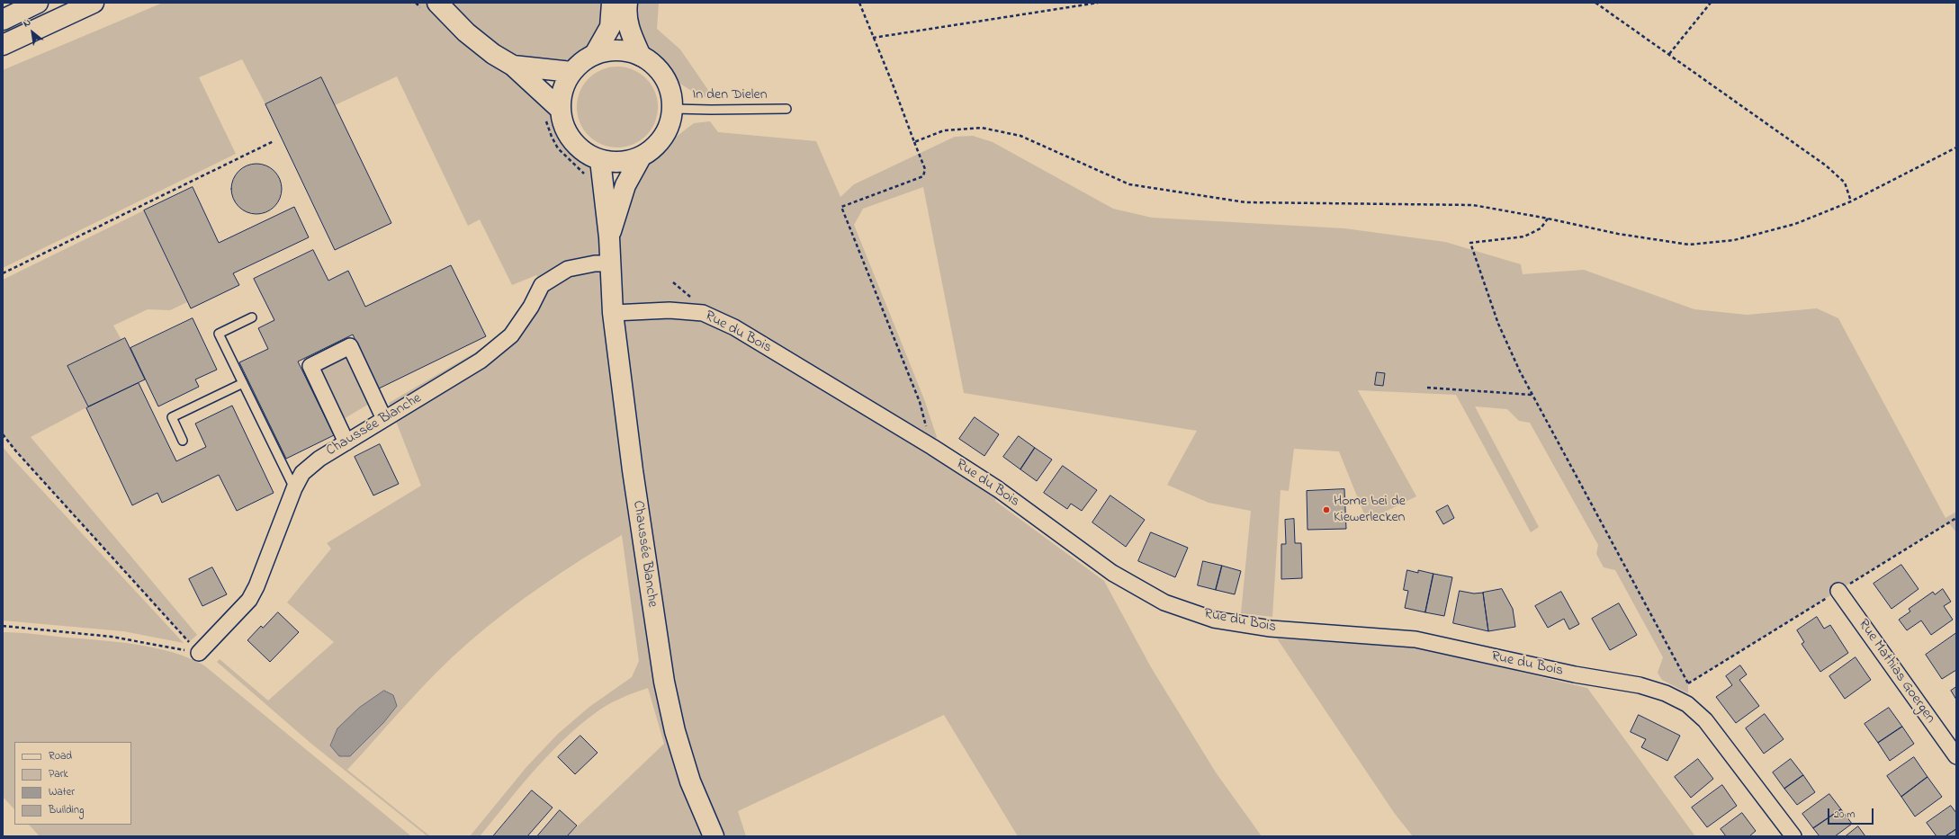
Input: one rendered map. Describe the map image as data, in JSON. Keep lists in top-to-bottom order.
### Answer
{
  "streets": {
    "main road": ["Chaussée Blanche"],
    "street": ["Rue du Bois", "Rue Mathias Goergen"],
    "lane": ["In den Dielen"]
  },
  "crossings": [
    ["In den Dielen", "Chaussée Blanche"],
    ["Rue du Bois", "Chaussée Blanche"]
  ],
  "places": ["Home bei de Kiewerlecken"],
  "legend": [
    "Road",
    "Park",
    "Water",
    "Building"
  ],
  "scale_bar": "20 m",
  "north": "top left"
}
